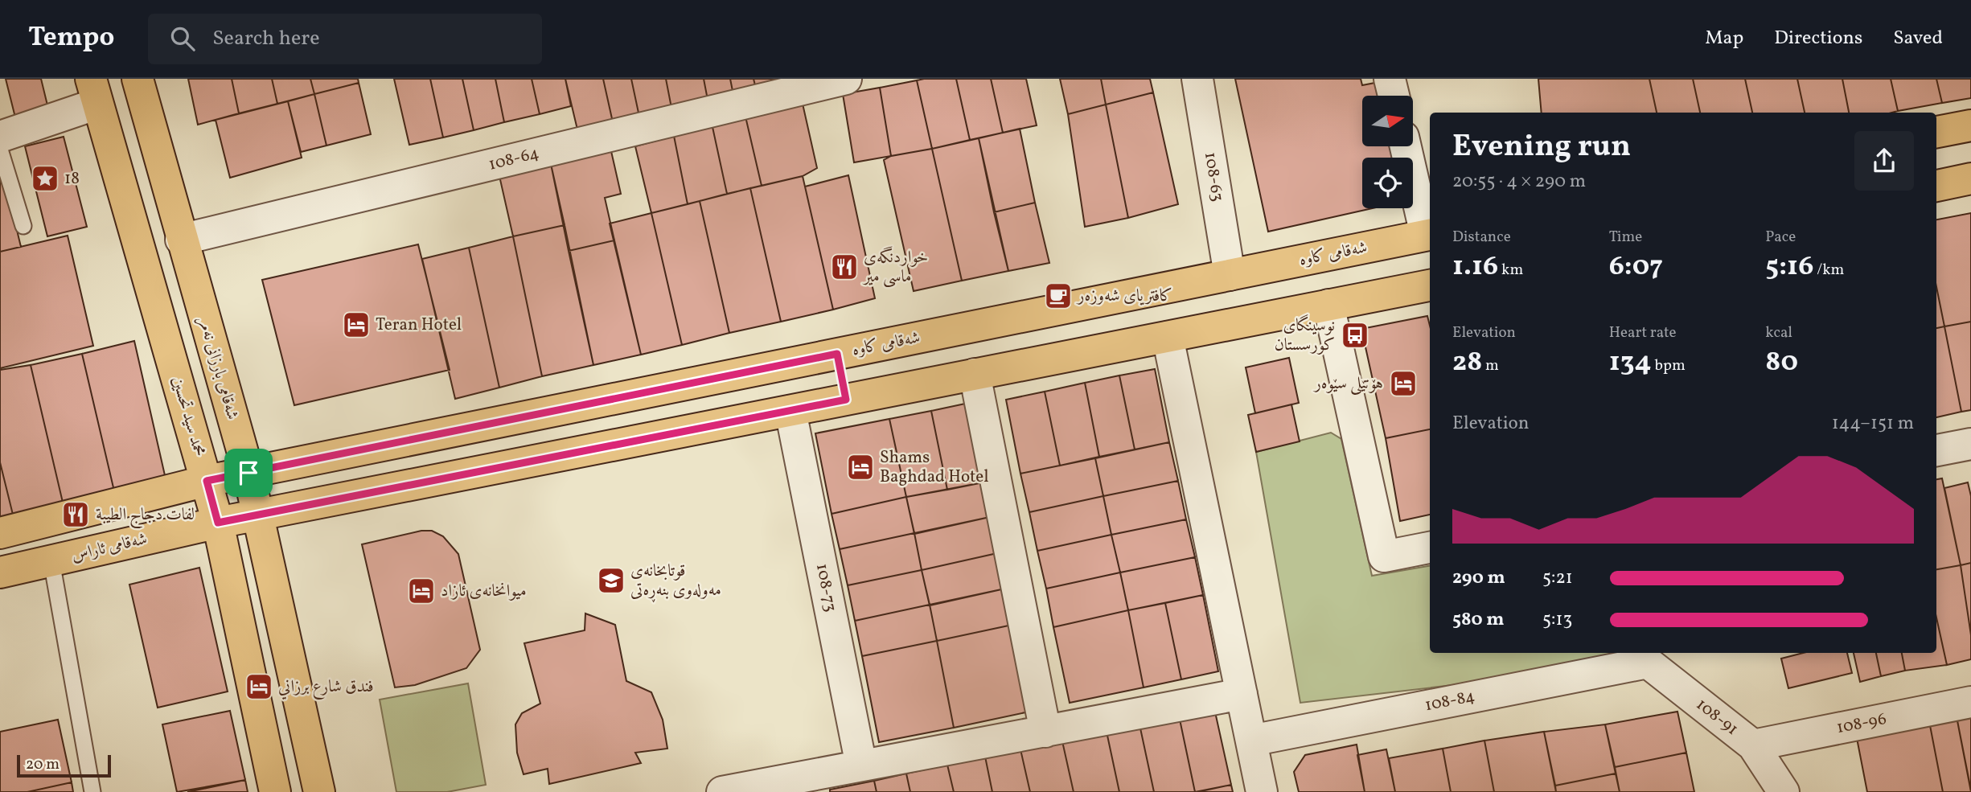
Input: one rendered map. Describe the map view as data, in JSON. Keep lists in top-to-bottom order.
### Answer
{
  "streets": {
    "main road": [
      "شەقامی کاوە",
      "شەقامی بارزانی نەمر",
      "محمد سید تحسین",
      "شەقامی ئاراس"
    ],
    "street": [
      "108-64",
      "108-63",
      "108-73",
      "108-84",
      "108-91",
      "108-96"
    ]
  },
  "crossings": [
    ["108-64", "شەقامی بارزانی نەمر"],
    ["108-63", "شەقامی کاوە"],
    ["شەقامی کاوە", "شەقامی بارزانی نەمر"],
    ["شەقامی کاوە", "محمد سید تحسین"],
    ["محمد سید تحسین", "شەقامی ئاراس"],
    ["108-84", "108-91"],
    ["108-91", "108-96"]
  ],
  "places": {
    "place": ["18"],
    "restaurant": ["خواردنگەی ماسی میر", "لفات دجاج الطيبة"],
    "cafe": ["کافتریای شەوزەر"],
    "hotel": [
      "Teran Hotel",
      "هۆتێلی سێوەر",
      "Shams Baghdad Hotel",
      "میوانخانەی ئازاد",
      "فندق شارع برزاني"
    ],
    "bus stop": ["نوسینگای کورسستان"],
    "school or university": ["قوتابخانەی مەولەوی بنەڕەتی"]
  },
  "scale_bar": "20 m",
  "north": "right",
  "page": {
    "header": "Tempo",
    "search": "Search here",
    "nav": ["Map", "Directions", "Saved"],
    "heading": ["Evening run", "20:55 · 4 × 290 m"],
    "stats": [
      ["Distance", "1.16 km"],
      ["Time", "6:07"],
      ["Pace", "5:16 /km"],
      ["Elevation", "28 m"],
      ["Heart rate", "134 bpm"],
      ["kcal", "80"]
    ],
    "chart": ["Elevation", "144–151 m"],
    "list": [
      {
        "name": "290 m",
        "note": "5:21"
      },
      {
        "name": "580 m",
        "note": "5:13"
      }
    ],
    "scale": "20 m"
  }
}
